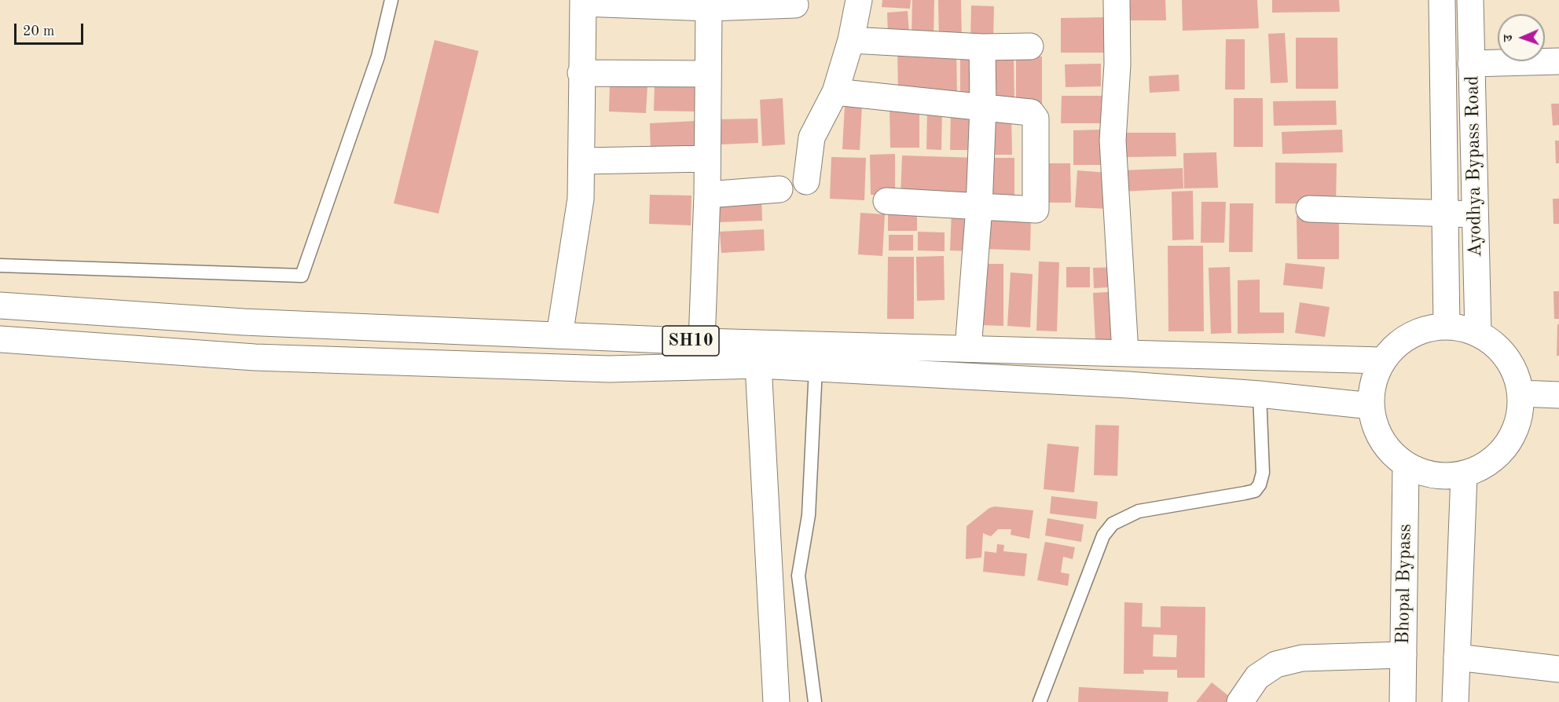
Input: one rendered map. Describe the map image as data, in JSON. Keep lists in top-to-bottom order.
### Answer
{
  "streets": {
    "main road": ["Ayodhya Bypass Road", "SH10", "Bhopal Bypass"]
  },
  "crossings": [
    ["Ayodhya Bypass Road", "SH10"],
    ["Ayodhya Bypass Road", "Bhopal Bypass"],
    ["SH10", "Bhopal Bypass"]
  ],
  "scale_bar": "20 m",
  "north": "left"
}
